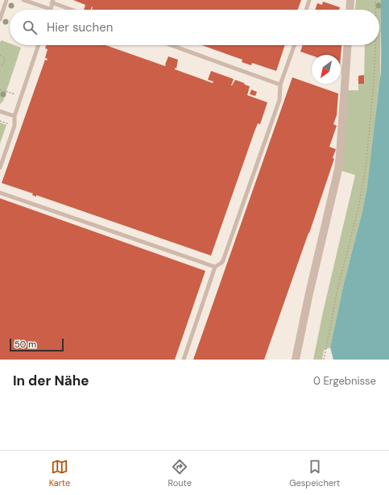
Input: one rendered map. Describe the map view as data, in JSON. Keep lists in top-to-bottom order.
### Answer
{
  "scale_bar": "50 m",
  "north": "bottom left",
  "page": {
    "search": "Hier suchen",
    "scale": "50 m",
    "heading": ["In der Nähe", "0 Ergebnisse"],
    "nav": ["Karte", "Route", "Gespeichert"]
  }
}
